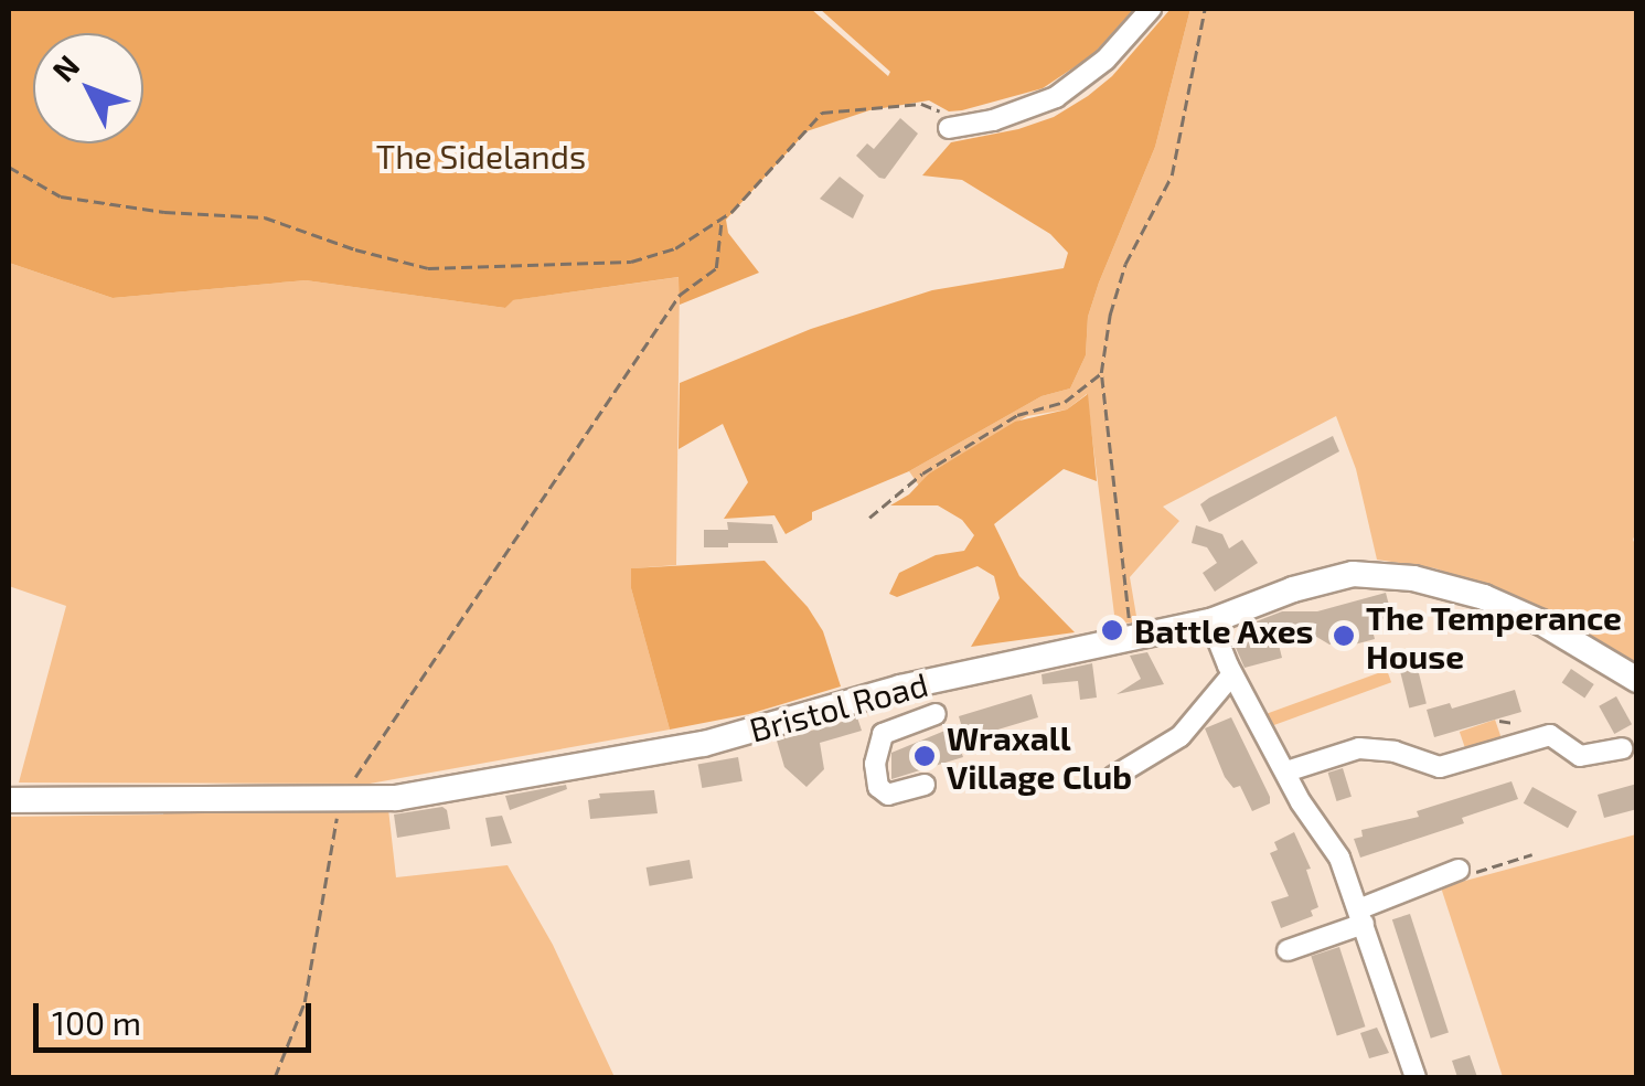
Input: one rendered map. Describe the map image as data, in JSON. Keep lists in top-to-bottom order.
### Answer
{
  "streets": {
    "main road": ["Bristol Road"]
  },
  "parks": ["The Sidelands"],
  "places": ["Battle Axes", "The Temperance House", "Wraxall Village Club"],
  "scale_bar": "100 m",
  "north": "top left"
}
